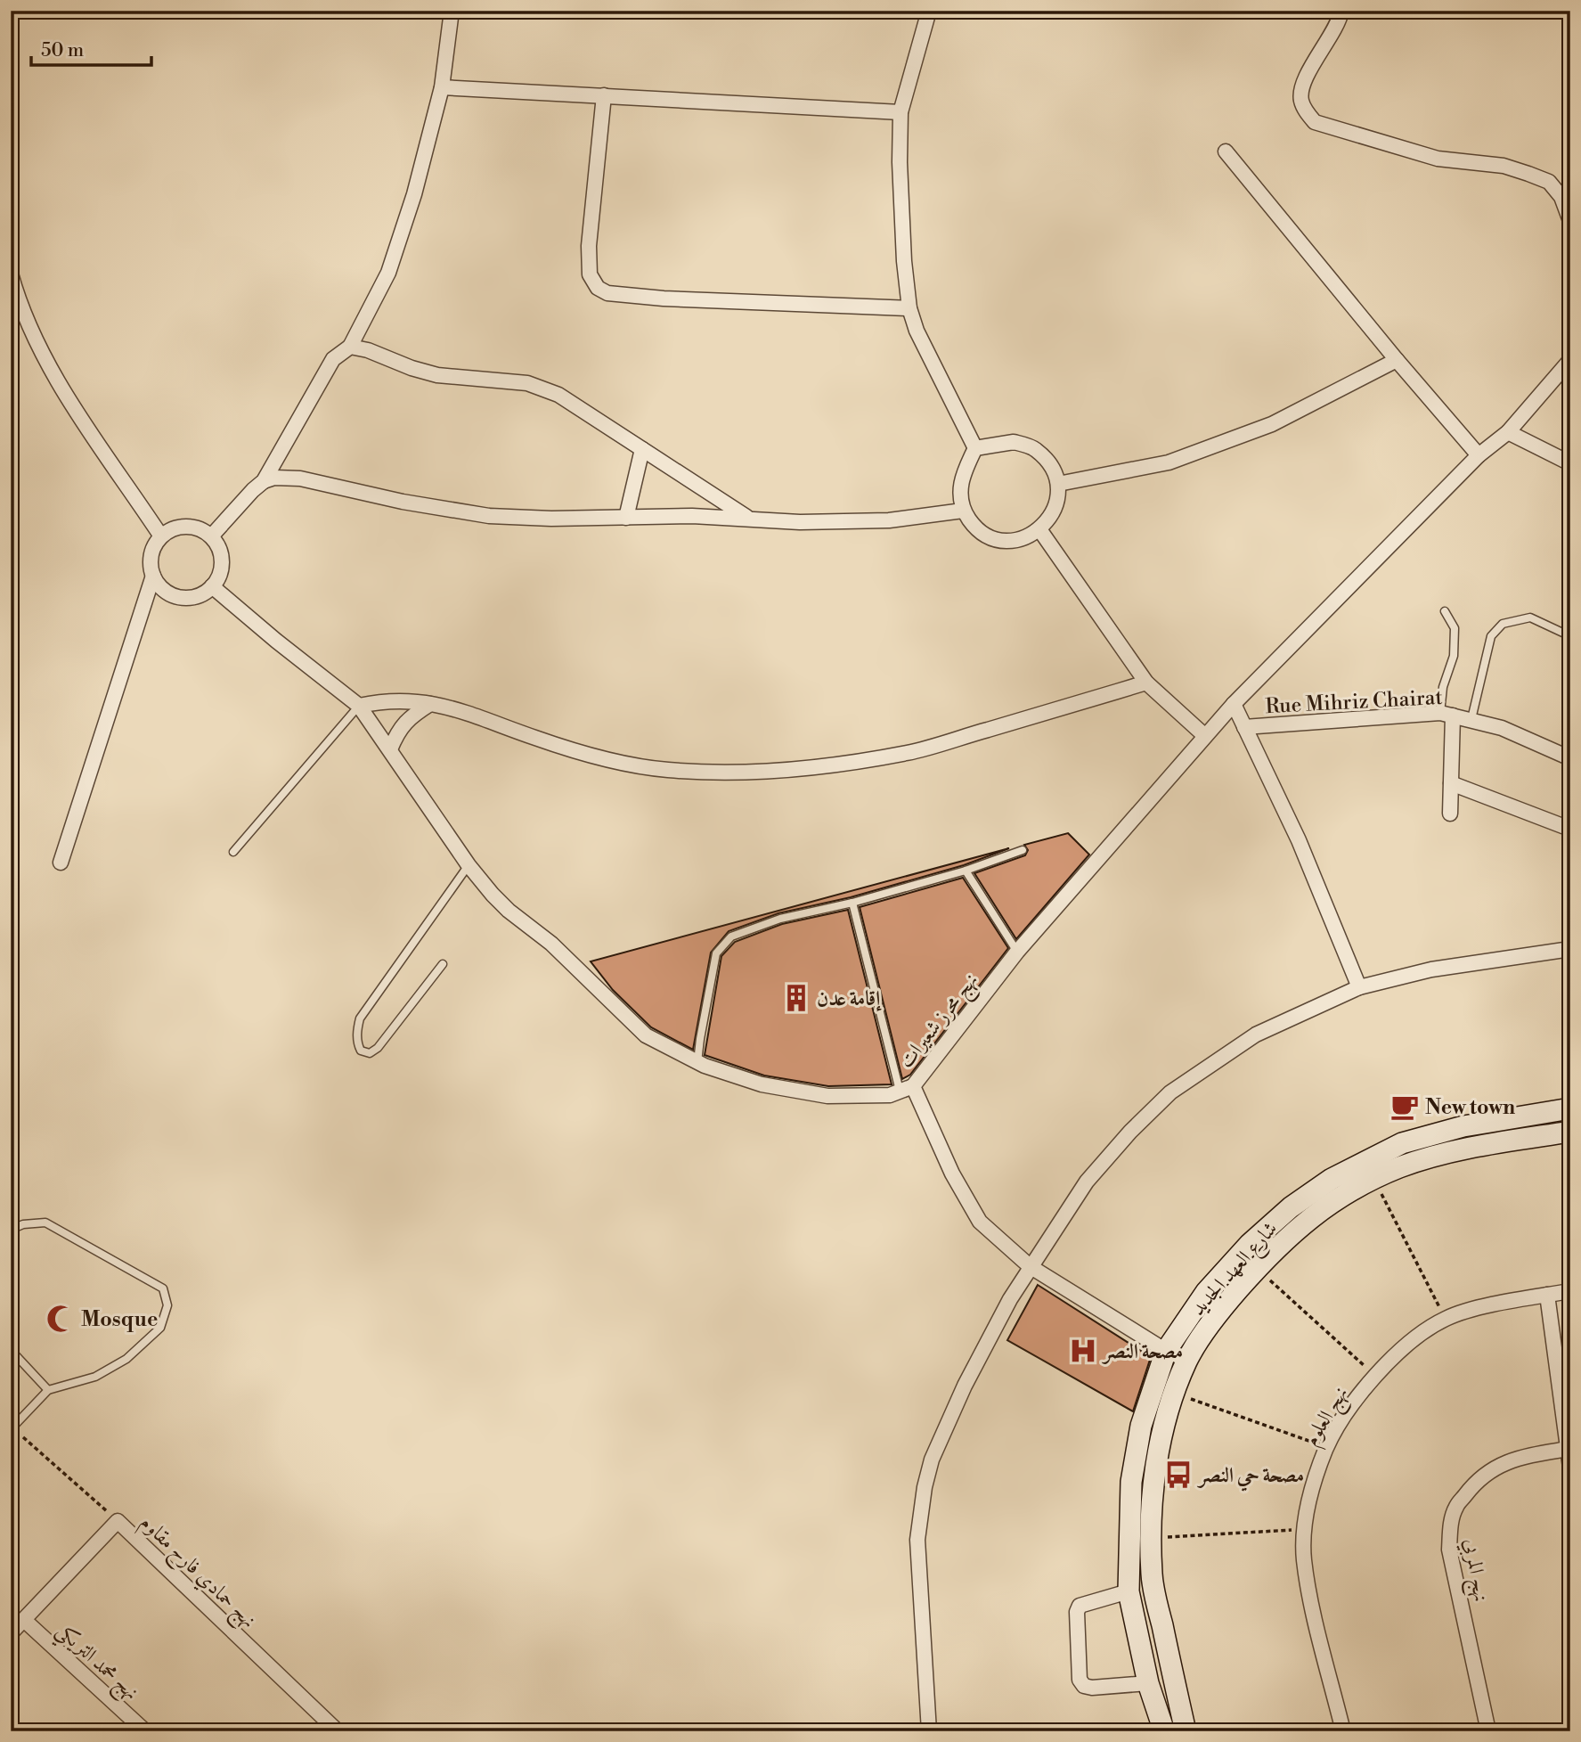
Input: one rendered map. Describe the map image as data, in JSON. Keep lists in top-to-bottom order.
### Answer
{
  "streets": {
    "main road": ["شارع العهد الجديد"],
    "street": [
      "Rue Mihriz Chairat",
      "نهج محرز شعيرات",
      "نهج العلوم",
      "نهج المربي",
      "نهج حمادي فارح مقاوم",
      "نهج محمد التريكي"
    ]
  },
  "crossings": [
    ["نهج محرز شعيرات", "شارع العهد الجديد"],
    ["نهج حمادي فارح مقاوم", "نهج محمد التريكي"]
  ],
  "places": {
    "building": ["إقامة عدن"],
    "cafe": ["New town"],
    "mosque": ["Mosque"],
    "hospital": ["مصحة النصر"],
    "bus stop": ["مصحة حي النصر"]
  },
  "scale_bar": "50 m"
}
